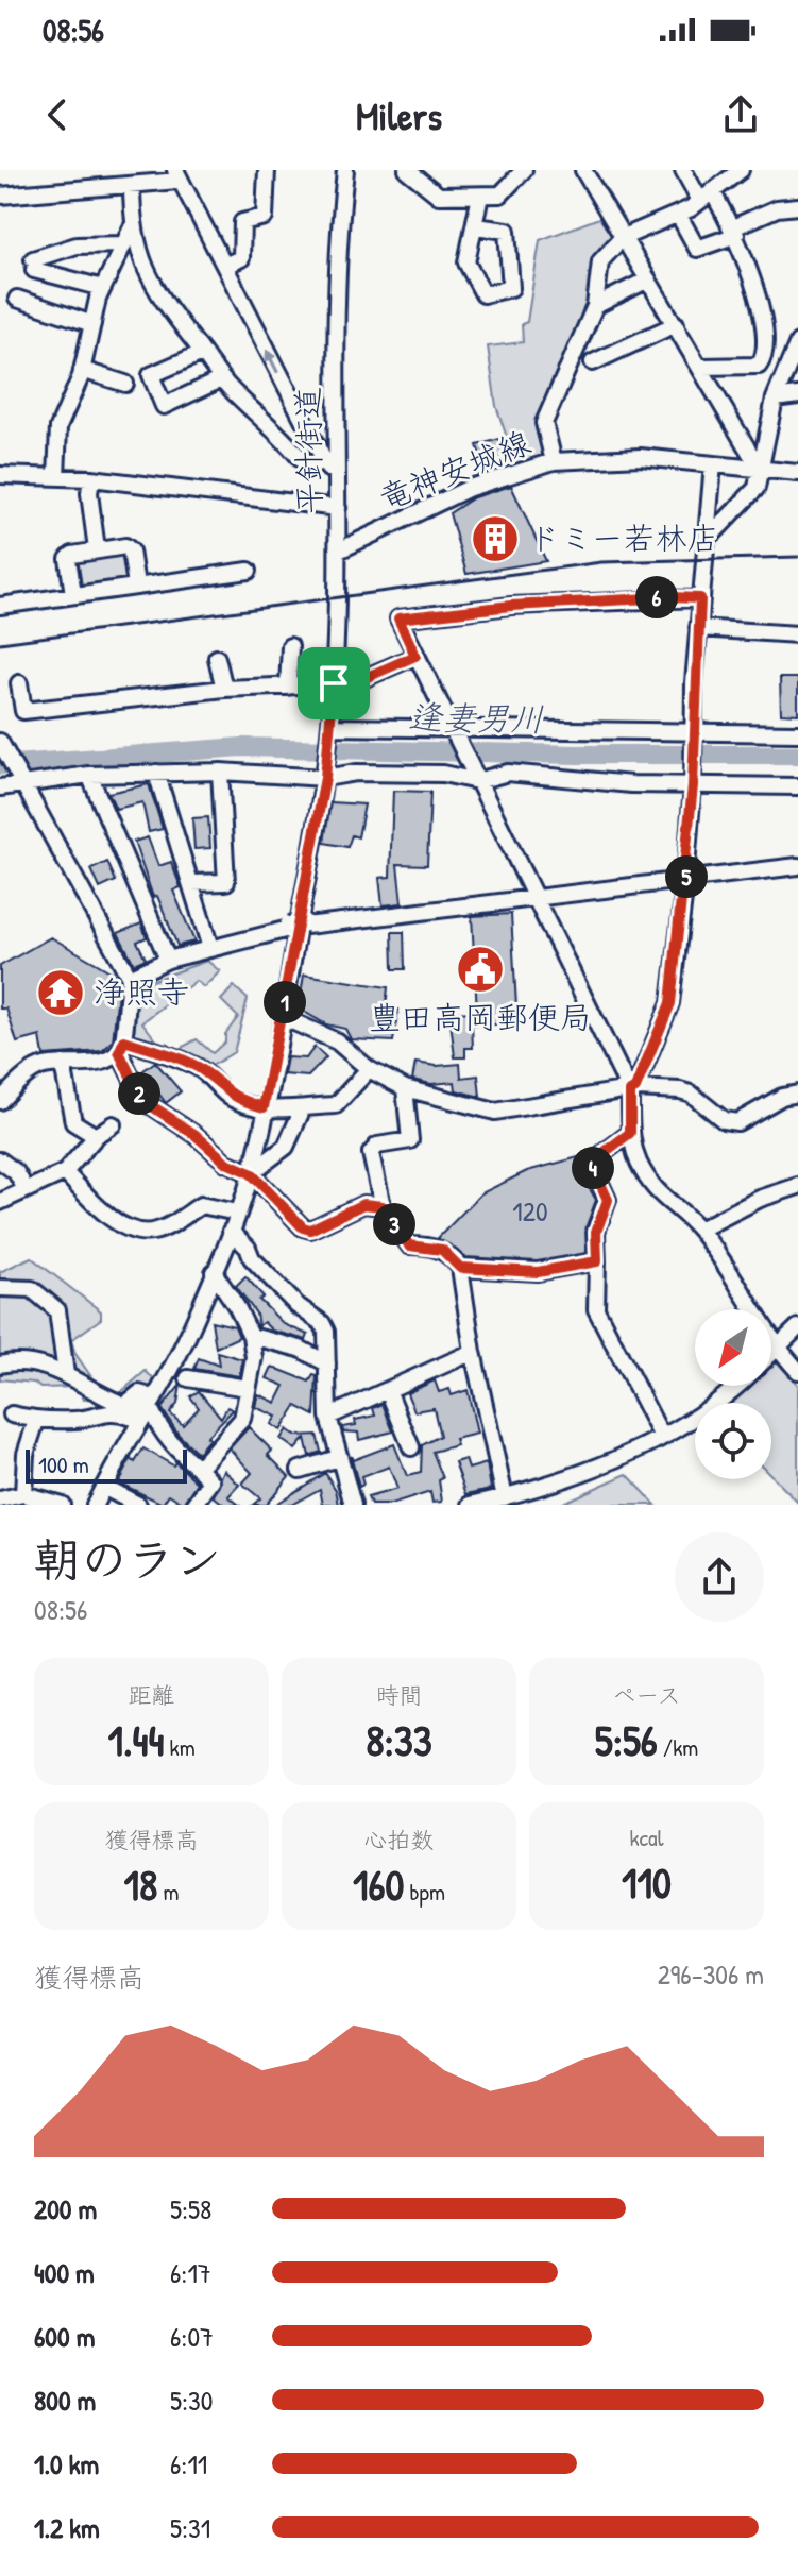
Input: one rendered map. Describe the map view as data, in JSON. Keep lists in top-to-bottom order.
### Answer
{
  "streets": {
    "street": ["平針街道", "竜神安城線"]
  },
  "crossings": [
    ["平針街道", "竜神安城線"]
  ],
  "water": ["逢妻男川"],
  "places": {
    "building": ["ドミー若林店"],
    "public building": ["豊田高岡郵便局"],
    "temple": ["浄照寺"]
  },
  "house_numbers": ["120"],
  "scale_bar": "100 m",
  "north": "bottom left",
  "page": {
    "status": "08:56",
    "header": "Milers",
    "pins": [
      "6",
      "5",
      "1",
      "2",
      "4",
      "3"
    ],
    "scale": "100 m",
    "heading": ["朝のラン", "08:56"],
    "stats": [
      ["距離", "1.44 km"],
      ["時間", "8:33"],
      ["ペース", "5:56 /km"],
      ["獲得標高", "18 m"],
      ["心拍数", "160 bpm"],
      ["kcal", "110"]
    ],
    "chart": ["獲得標高", "296–306 m"],
    "list": [
      {
        "name": "200 m",
        "note": "5:58"
      },
      {
        "name": "400 m",
        "note": "6:17"
      },
      {
        "name": "600 m",
        "note": "6:07"
      },
      {
        "name": "800 m",
        "note": "5:30"
      },
      {
        "name": "1.0 km",
        "note": "6:11"
      },
      {
        "name": "1.2 km",
        "note": "5:31"
      }
    ]
  }
}
